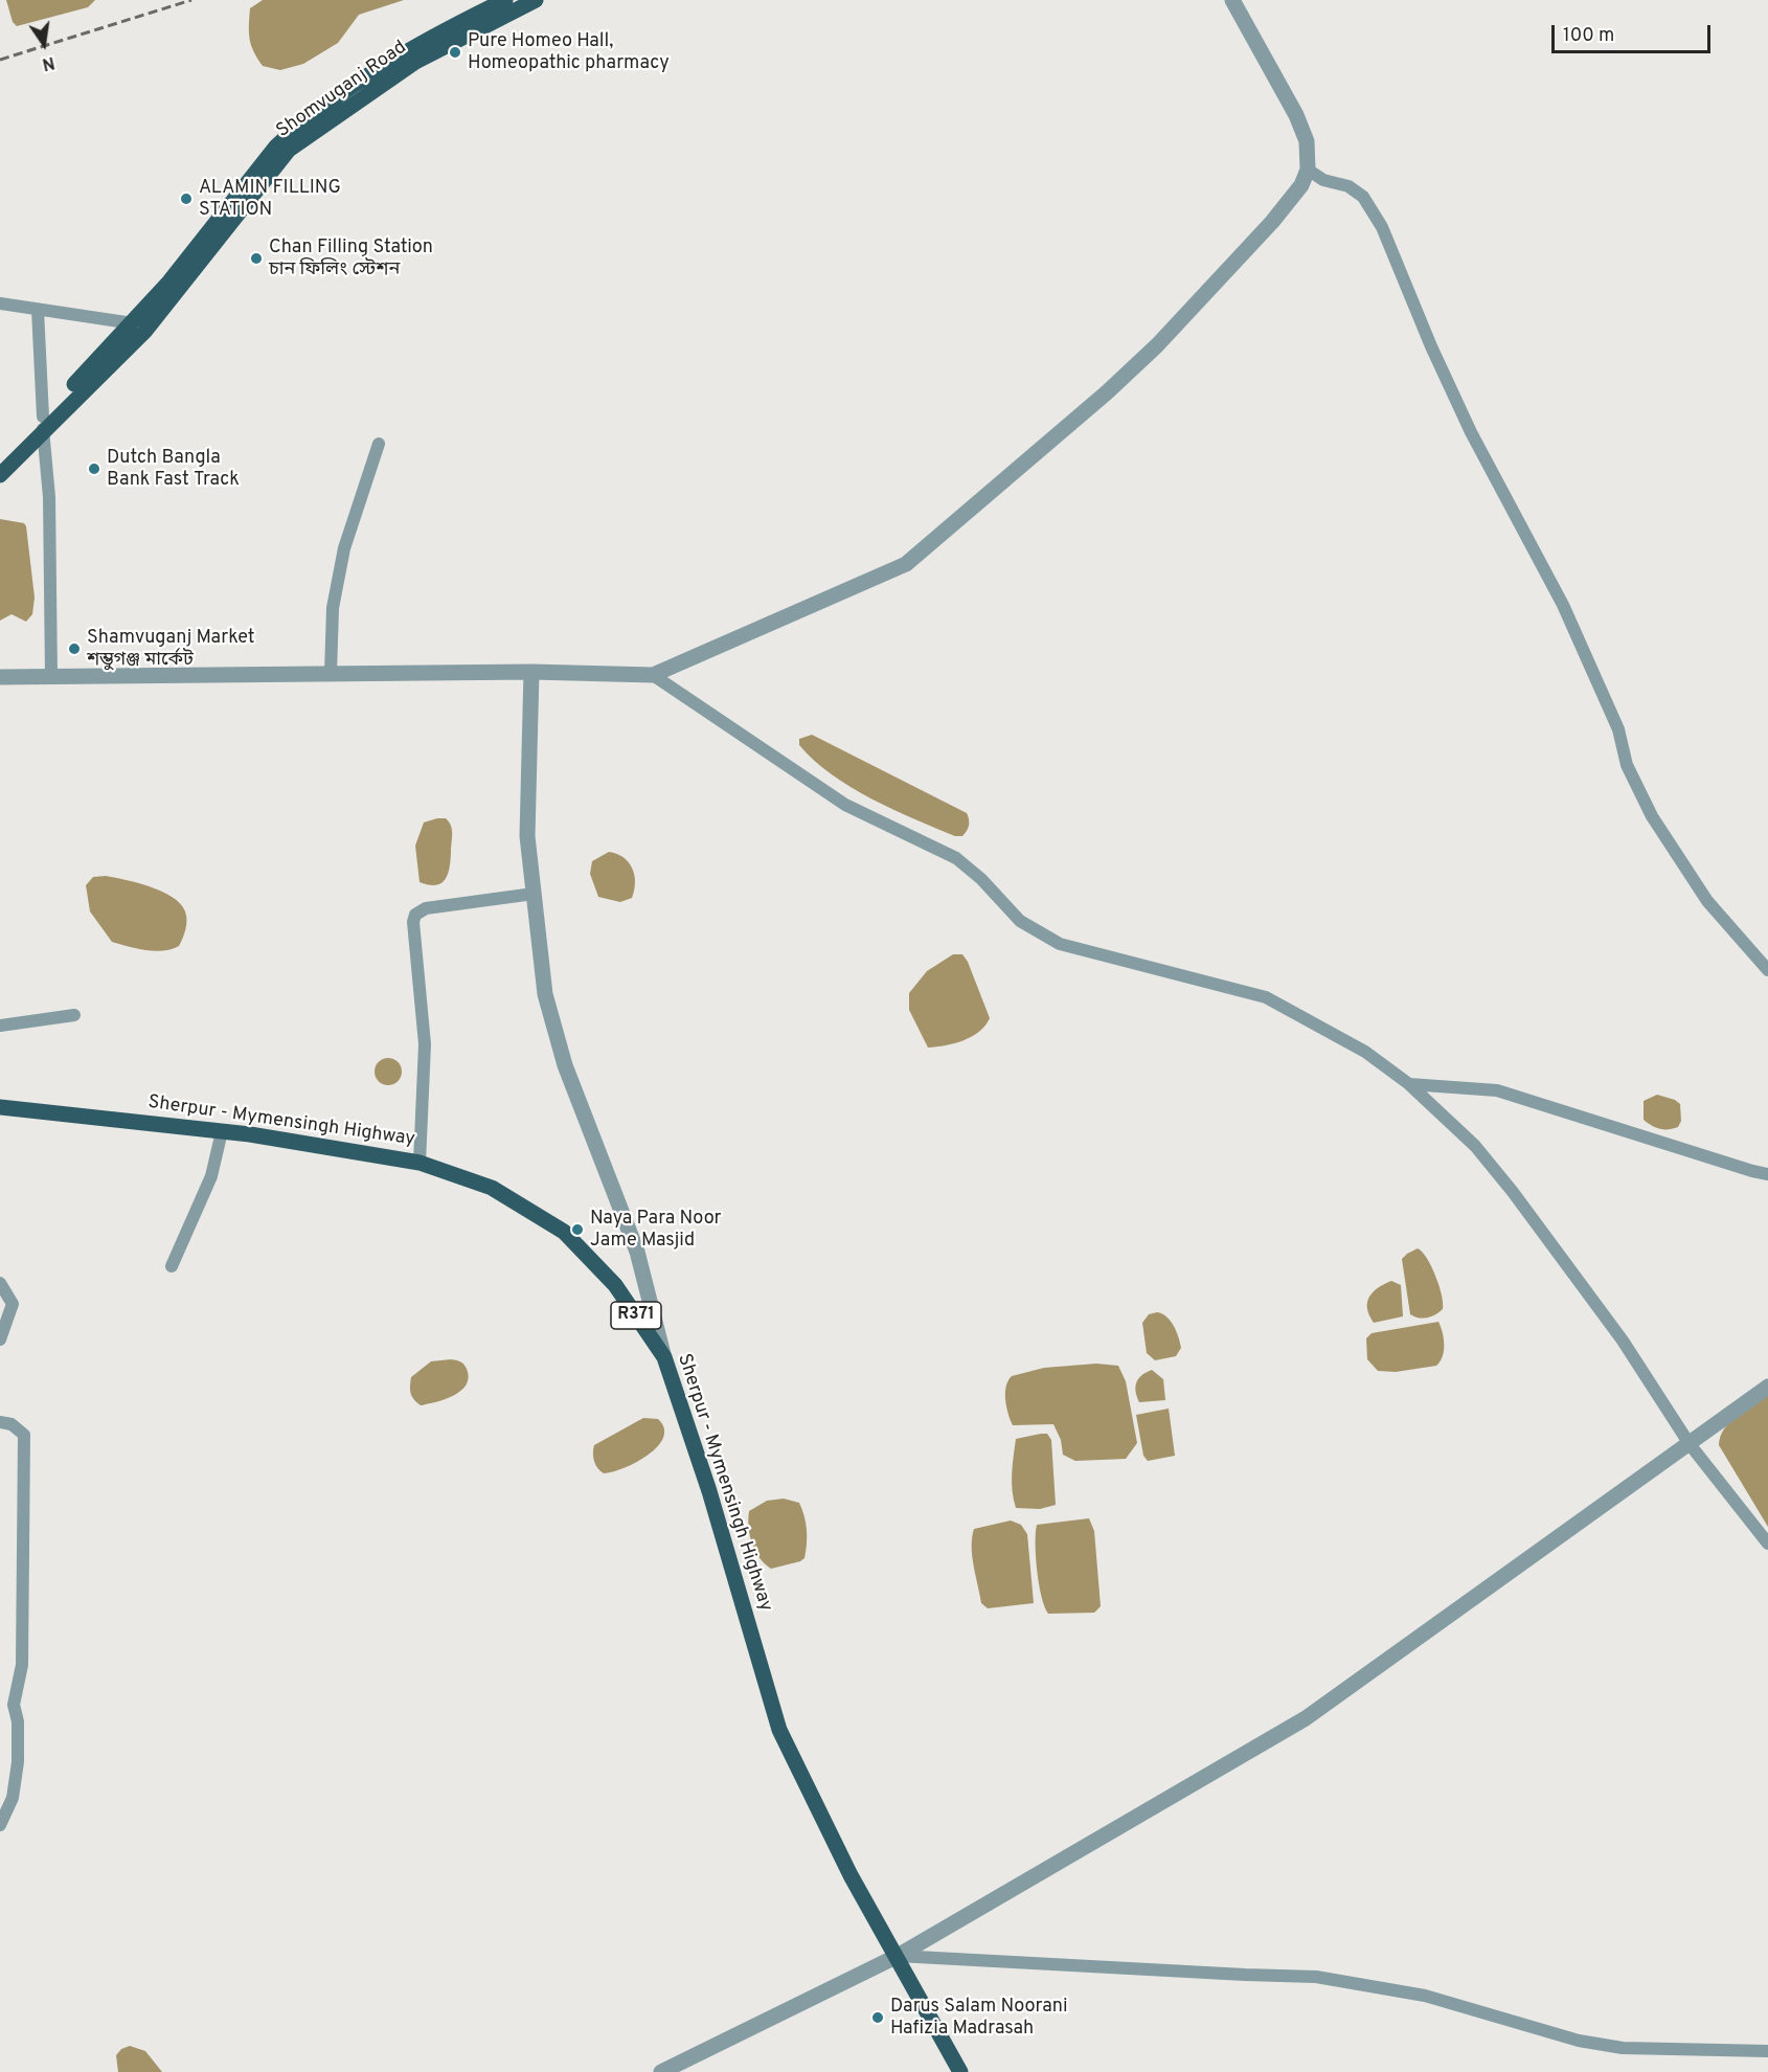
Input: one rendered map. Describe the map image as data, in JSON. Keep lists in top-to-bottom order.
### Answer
{
  "streets": {
    "main road": ["Shomvuganj Road", "Sherpur - Mymensingh Highway", "R371"]
  },
  "crossings": [
    ["Sherpur - Mymensingh Highway", "R371"]
  ],
  "places": [
    "Pure Homeo Hall, Homeopathic pharmacy",
    "ALAMIN FILLING STATION",
    "Chan Filling Station চান ফিলিং স্টেশন",
    "Dutch Bangla Bank Fast Track",
    "Shamvuganj Market শম্ভুগঞ্জ মার্কেট",
    "Naya Para Noor Jame Masjid",
    "Darus Salam Noorani Hafizia Madrasah"
  ],
  "scale_bar": "100 m",
  "north": "bottom"
}
